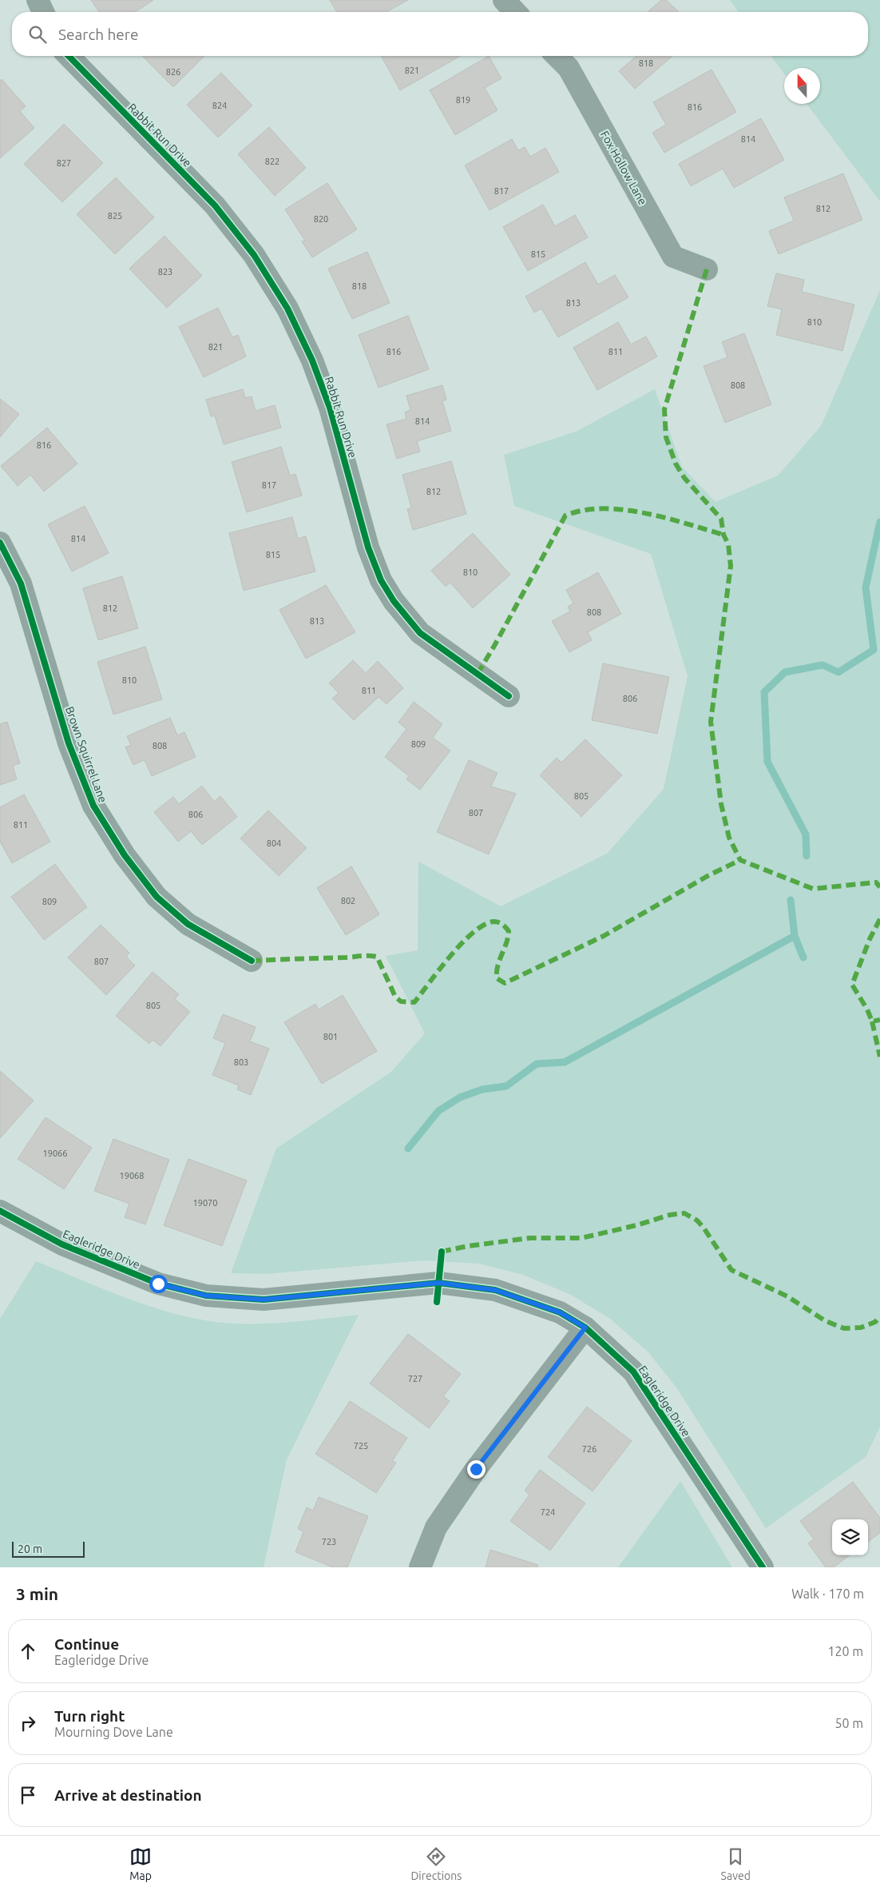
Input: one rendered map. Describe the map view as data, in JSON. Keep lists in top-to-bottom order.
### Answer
{
  "streets": {
    "street": [
      "Rabbit Run Drive",
      "Fox Hollow Lane",
      "Brown Squirrel Lane",
      "Eagleridge Drive"
    ]
  },
  "house_numbers": [
    "818",
    "821",
    "826",
    "819",
    "824",
    "816",
    "814",
    "822",
    "827",
    "817",
    "812",
    "825",
    "820",
    "815",
    "823",
    "818",
    "813",
    "810",
    "821",
    "816",
    "811",
    "808",
    "814",
    "816",
    "817",
    "812",
    "814",
    "815",
    "810",
    "812",
    "808",
    "813",
    "810",
    "811",
    "806",
    "809",
    "808",
    "805",
    "807",
    "806",
    "811",
    "804",
    "802",
    "809",
    "807",
    "805",
    "801",
    "803",
    "19066",
    "19068",
    "19070",
    "727",
    "725",
    "726",
    "724",
    "723"
  ],
  "scale_bar": "20 m",
  "north": "top",
  "page": {
    "search": "Search here",
    "scale": "20 m",
    "heading": ["3 min", "Walk · 170 m"],
    "list": [
      ["Continue", "Eagleridge Drive", "120 m"],
      ["Turn right", "Mourning Dove Lane", "50 m"],
      "Arrive at destination"
    ],
    "nav": ["Map", "Directions", "Saved"]
  }
}
